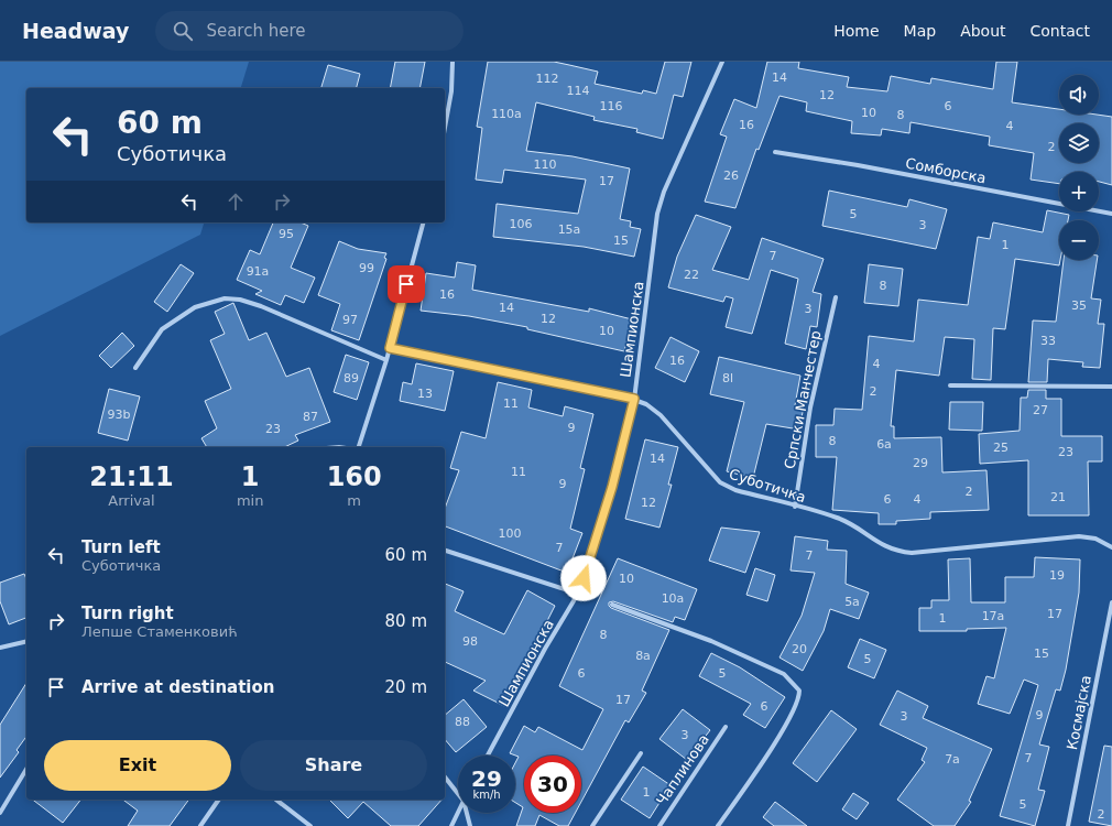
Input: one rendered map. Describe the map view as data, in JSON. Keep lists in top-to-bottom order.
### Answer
{
  "streets": {
    "street": [
      "Сомборска",
      "Шампионска",
      "Српски Манчестер",
      "Суботичка",
      "Космајска",
      "Чаплинова"
    ]
  },
  "crossings": [
    ["Шампионска", "Суботичка"],
    ["Српски Манчестер", "Суботичка"]
  ],
  "house_numbers": [
    "14",
    "112",
    "114",
    "12",
    "116",
    "6",
    "10",
    "110a",
    "8",
    "16",
    "4",
    "2",
    "110",
    "26",
    "17",
    "5",
    "106",
    "3",
    "15a",
    "95",
    "15",
    "1",
    "7",
    "99",
    "91a",
    "22",
    "8",
    "16",
    "35",
    "14",
    "3",
    "12",
    "97",
    "10",
    "33",
    "16",
    "4",
    "89",
    "8l",
    "2",
    "13",
    "11",
    "27",
    "93b",
    "87",
    "9",
    "23",
    "8",
    "6a",
    "25",
    "23",
    "14",
    "29",
    "11",
    "9",
    "2",
    "21",
    "6",
    "4",
    "12",
    "100",
    "7",
    "7",
    "19",
    "10",
    "10a",
    "5a",
    "17",
    "17a",
    "1",
    "8",
    "98",
    "20",
    "15",
    "8a",
    "5",
    "6",
    "5",
    "17",
    "6",
    "9",
    "3",
    "88",
    "3",
    "7",
    "7a",
    "1",
    "5",
    "2"
  ],
  "page": {
    "header": "Headway",
    "search": "Search here",
    "nav": [
      "Home",
      "Map",
      "About",
      "Contact"
    ],
    "map_buttons": ["+", "−"],
    "turn": ["60 m", "Суботичка"],
    "eta": [
      "21:11",
      "Arrival",
      "1",
      "min",
      "160",
      "m"
    ],
    "list": [
      {
        "name": "Turn left",
        "note": "Суботичка",
        "value": "60 m"
      },
      {
        "name": "Turn right",
        "note": "Лепше Стаменковић",
        "value": "80 m"
      },
      {
        "name": "Arrive at destination",
        "value": "20 m"
      }
    ],
    "buttons": ["Exit", "Share"],
    "speed": "29 km/h",
    "limit": "30"
  }
}
